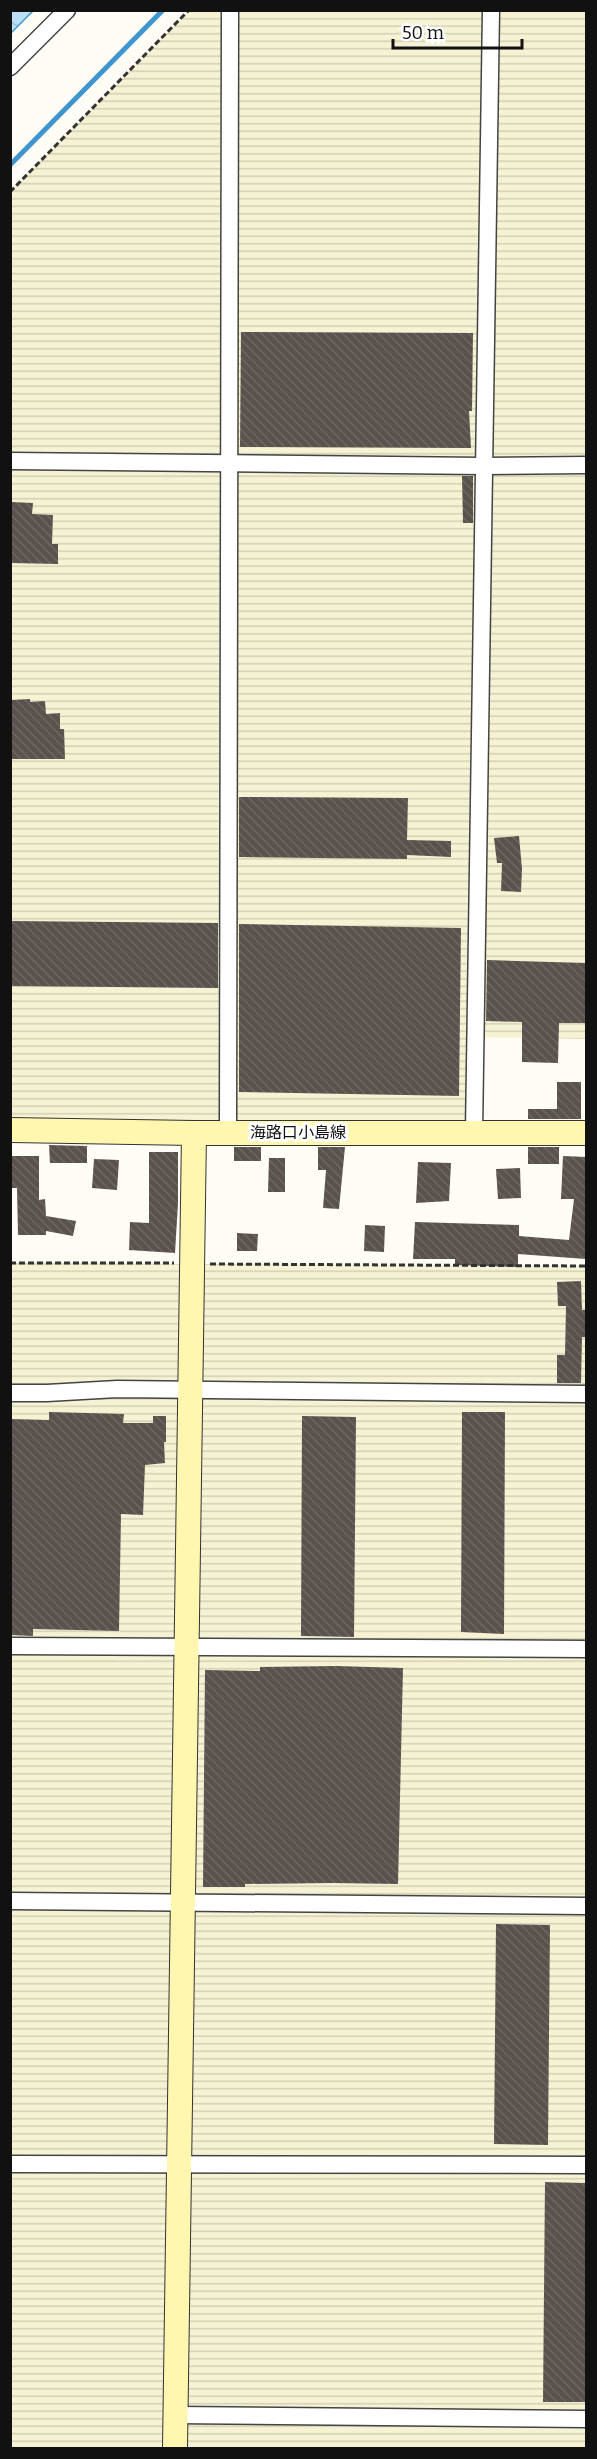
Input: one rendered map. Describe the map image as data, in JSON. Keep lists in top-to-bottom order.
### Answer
{
  "streets": {
    "street": ["海路口小島線"]
  },
  "scale_bar": "50 m"
}
